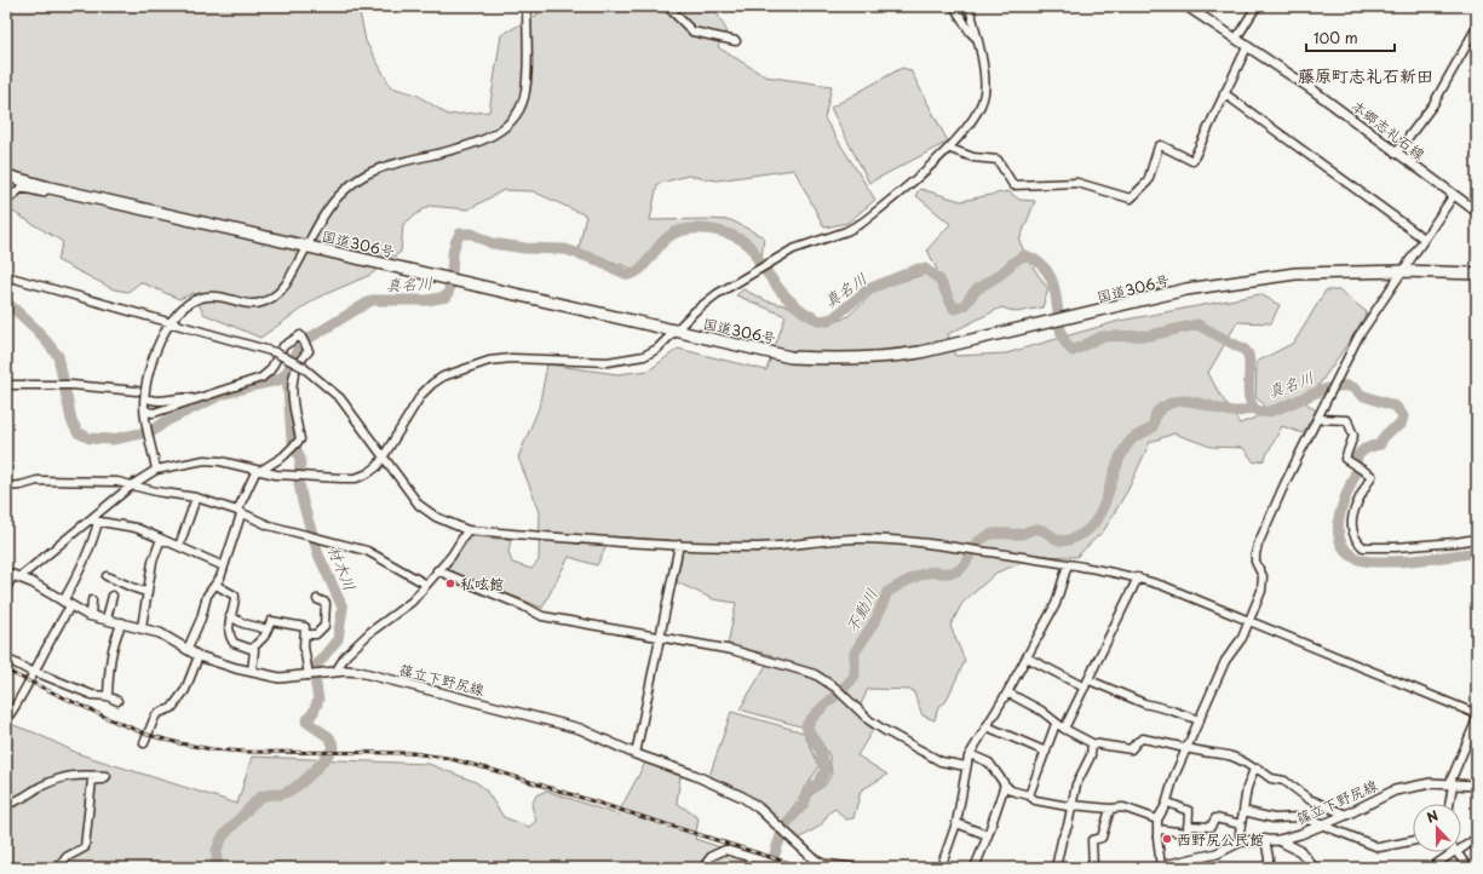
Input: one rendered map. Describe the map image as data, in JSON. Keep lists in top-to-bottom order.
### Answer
{
  "streets": {
    "highway": ["国道306号"],
    "main road": ["本郷志礼石線", "篠立下野尻線"]
  },
  "districts": ["藤原町志礼石新田"],
  "water": ["真名川", "材木川", "不動川"],
  "places": ["私呟館", "西野尻公民館"],
  "scale_bar": "100 m",
  "north": "top"
}
